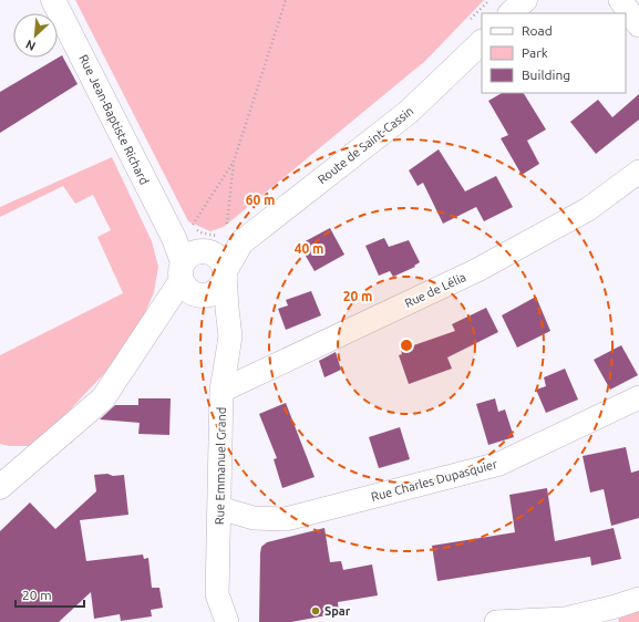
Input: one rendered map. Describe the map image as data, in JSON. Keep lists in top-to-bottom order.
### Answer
{
  "streets": {
    "street": [
      "Rue Jean-Baptiste Richard",
      "Route de Saint-Cassin",
      "Rue de Lélia",
      "Rue Emmanuel Grand",
      "Rue Charles Dupasquier"
    ]
  },
  "crossings": [
    ["Rue Jean-Baptiste Richard", "Route de Saint-Cassin"],
    ["Rue Jean-Baptiste Richard", "Rue Emmanuel Grand"],
    ["Route de Saint-Cassin", "Rue Emmanuel Grand"],
    ["Rue de Lélia", "Rue Emmanuel Grand"],
    ["Rue Emmanuel Grand", "Rue Charles Dupasquier"]
  ],
  "places": ["Spar"],
  "legend": ["Road", "Park", "Building"],
  "scale_bar": "20 m",
  "north": "bottom left",
  "rings": ["60 m", "40 m", "20 m"]
}
